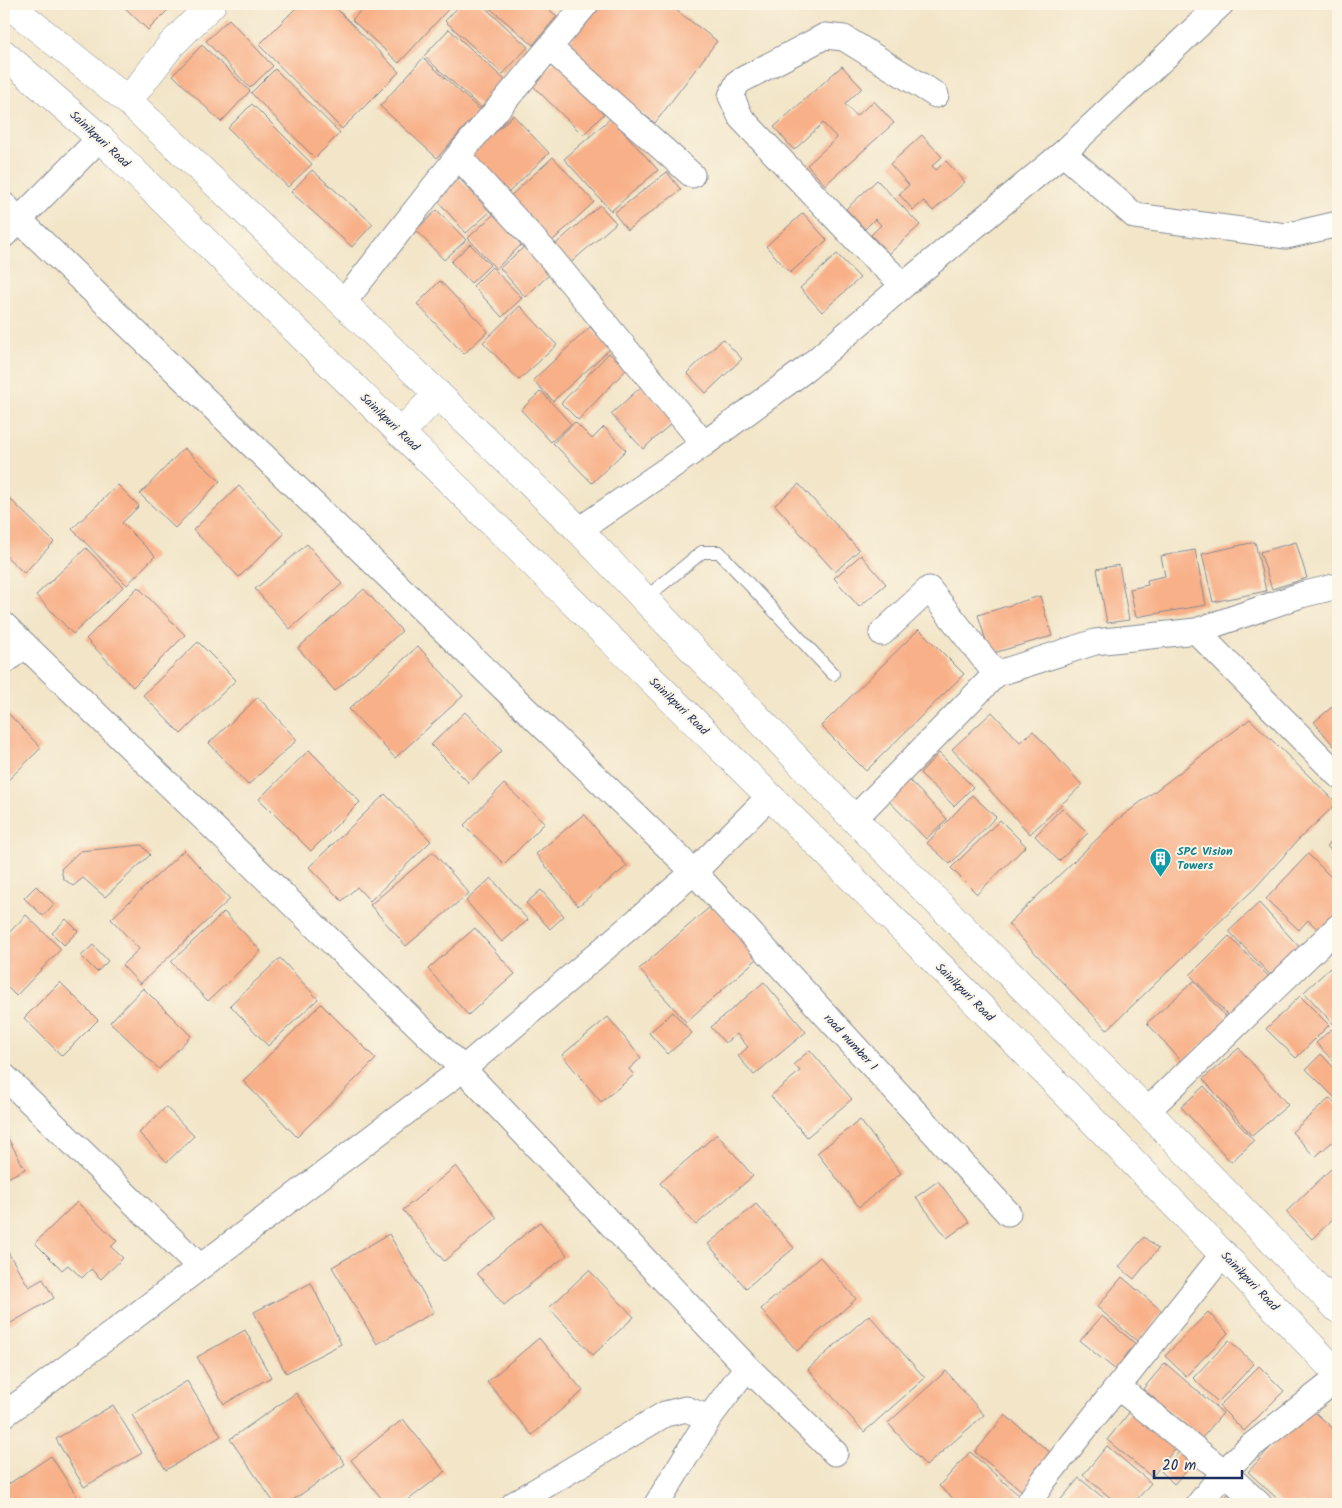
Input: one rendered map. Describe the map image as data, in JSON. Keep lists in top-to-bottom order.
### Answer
{
  "streets": {
    "main road": ["Sainikpuri Road"],
    "street": ["road number 1"]
  },
  "places": {
    "building": ["SPC Vision Towers"]
  },
  "scale_bar": "20 m"
}
